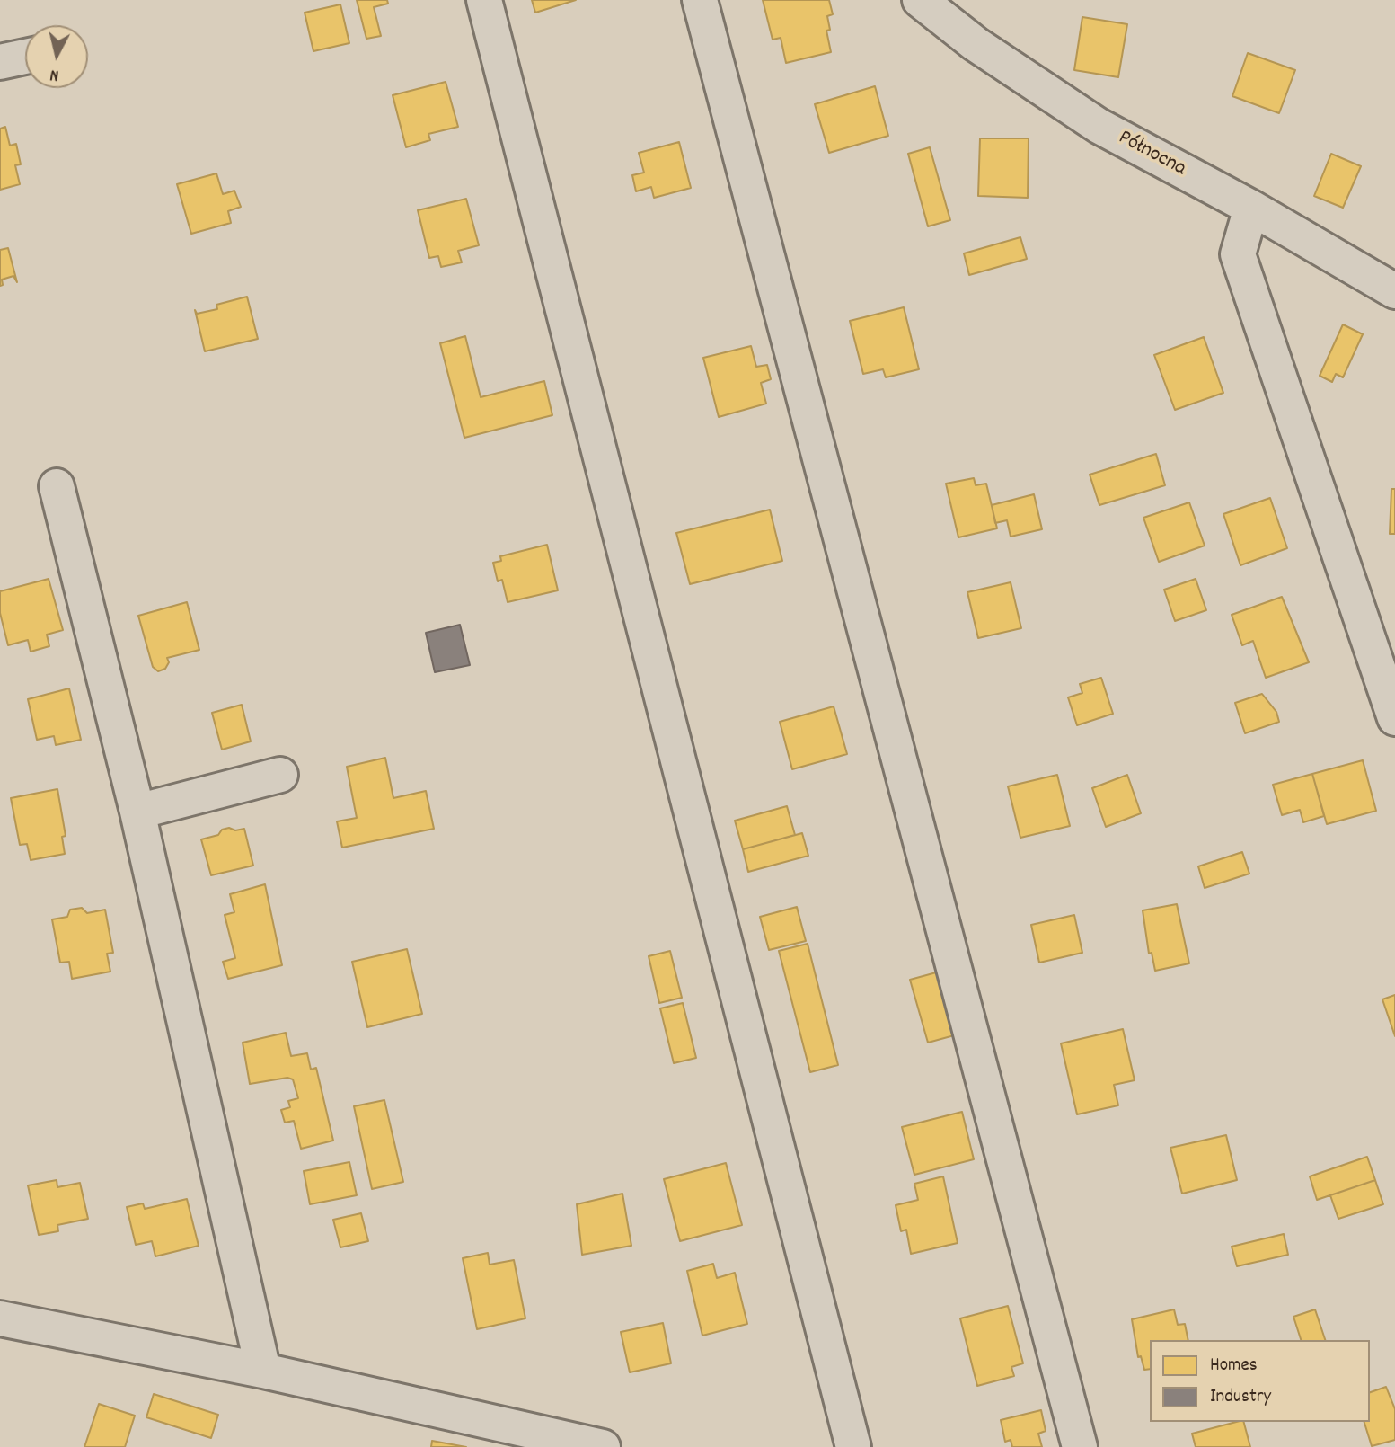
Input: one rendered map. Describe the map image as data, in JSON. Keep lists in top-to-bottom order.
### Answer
{
  "streets": {
    "street": ["Północna"]
  },
  "legend": ["Homes", "Industry"],
  "north": "bottom"
}
